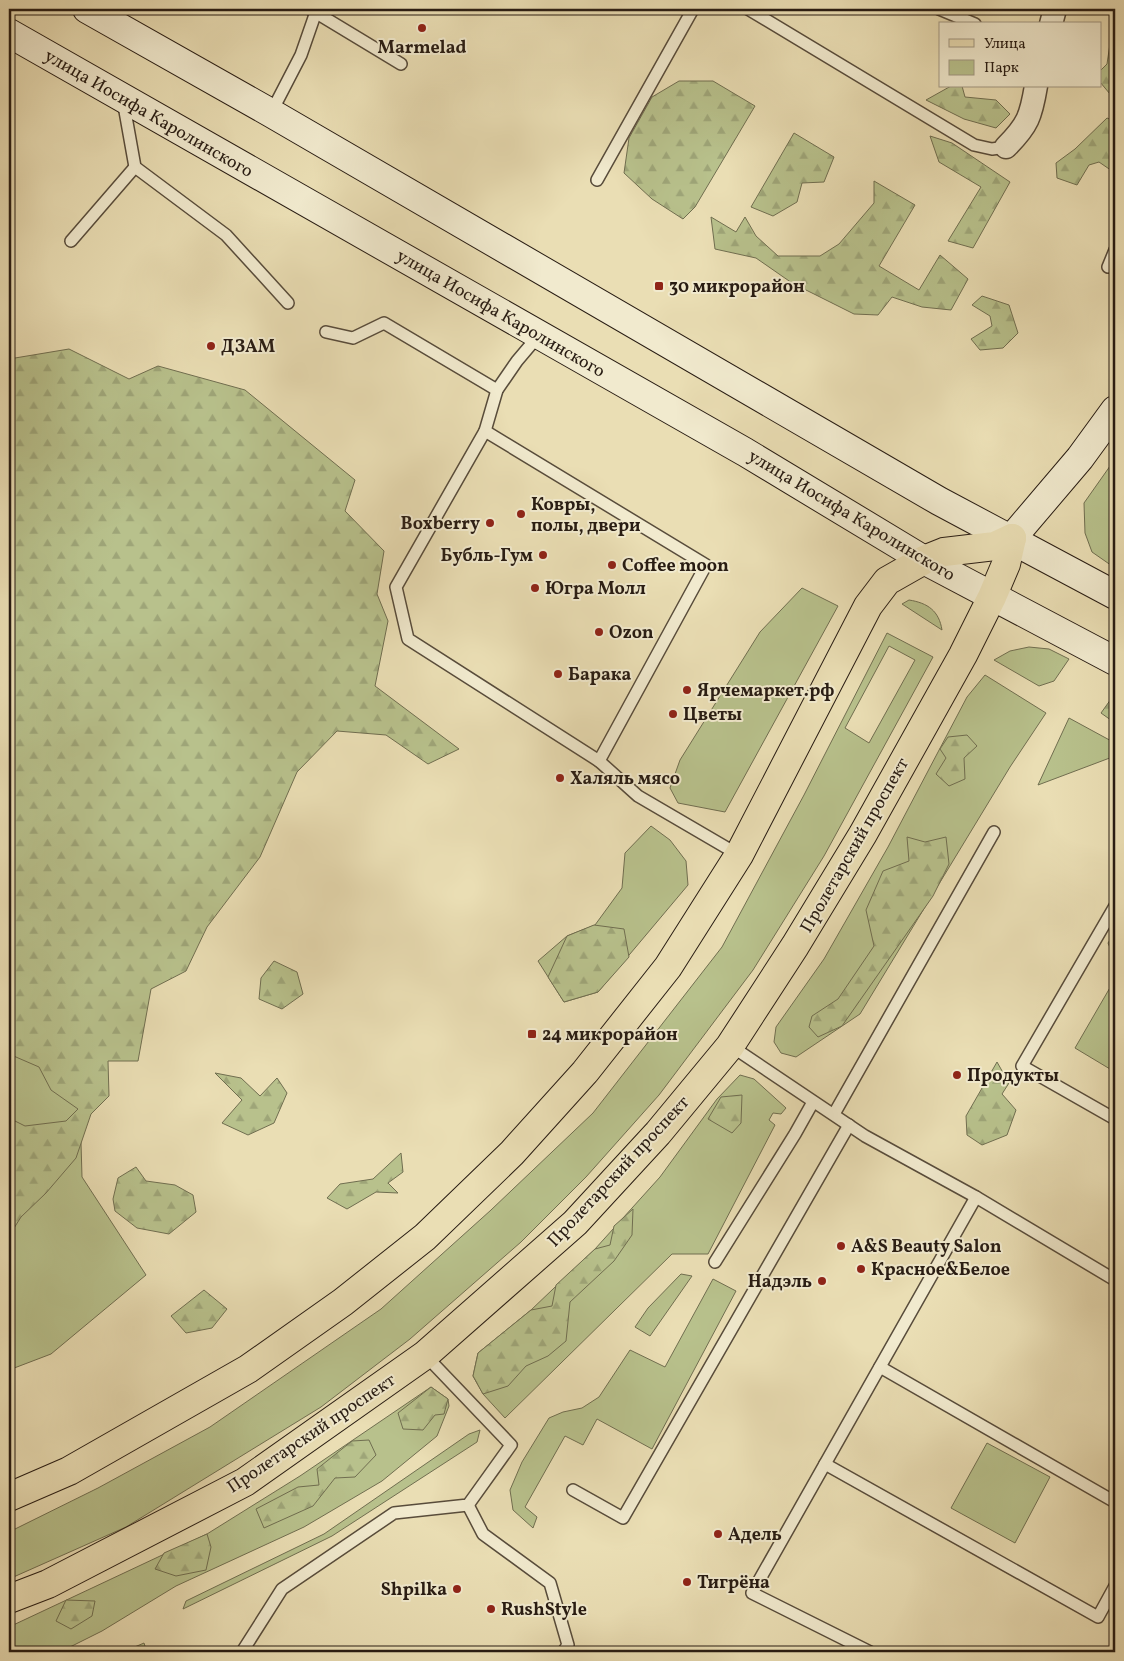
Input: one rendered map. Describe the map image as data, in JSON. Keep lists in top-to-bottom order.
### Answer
{
  "streets": {
    "main road": ["улица Иосифа Каролинского", "Пролетарский проспект"]
  },
  "crossings": [
    ["улица Иосифа Каролинского", "Пролетарский проспект"]
  ],
  "places": {
    "other": [
      "Marmelad",
      "ДЗАМ",
      "Ковры, полы, двери",
      "Boxberry",
      "Бубль-Гум",
      "Coffee moon",
      "Югра Молл",
      "Ozon",
      "Барака",
      "Ярчемаркет.рф",
      "Цветы",
      "Халяль мясо",
      "Продукты",
      "A&S Beauty Salon",
      "Красное&Белое",
      "Надэль",
      "Адель",
      "Тигрёна",
      "Shpilka",
      "RushStyle"
    ],
    "transit": ["30 микрорайон", "24 микрорайон"]
  },
  "legend": ["Улица", "Парк"]
}
